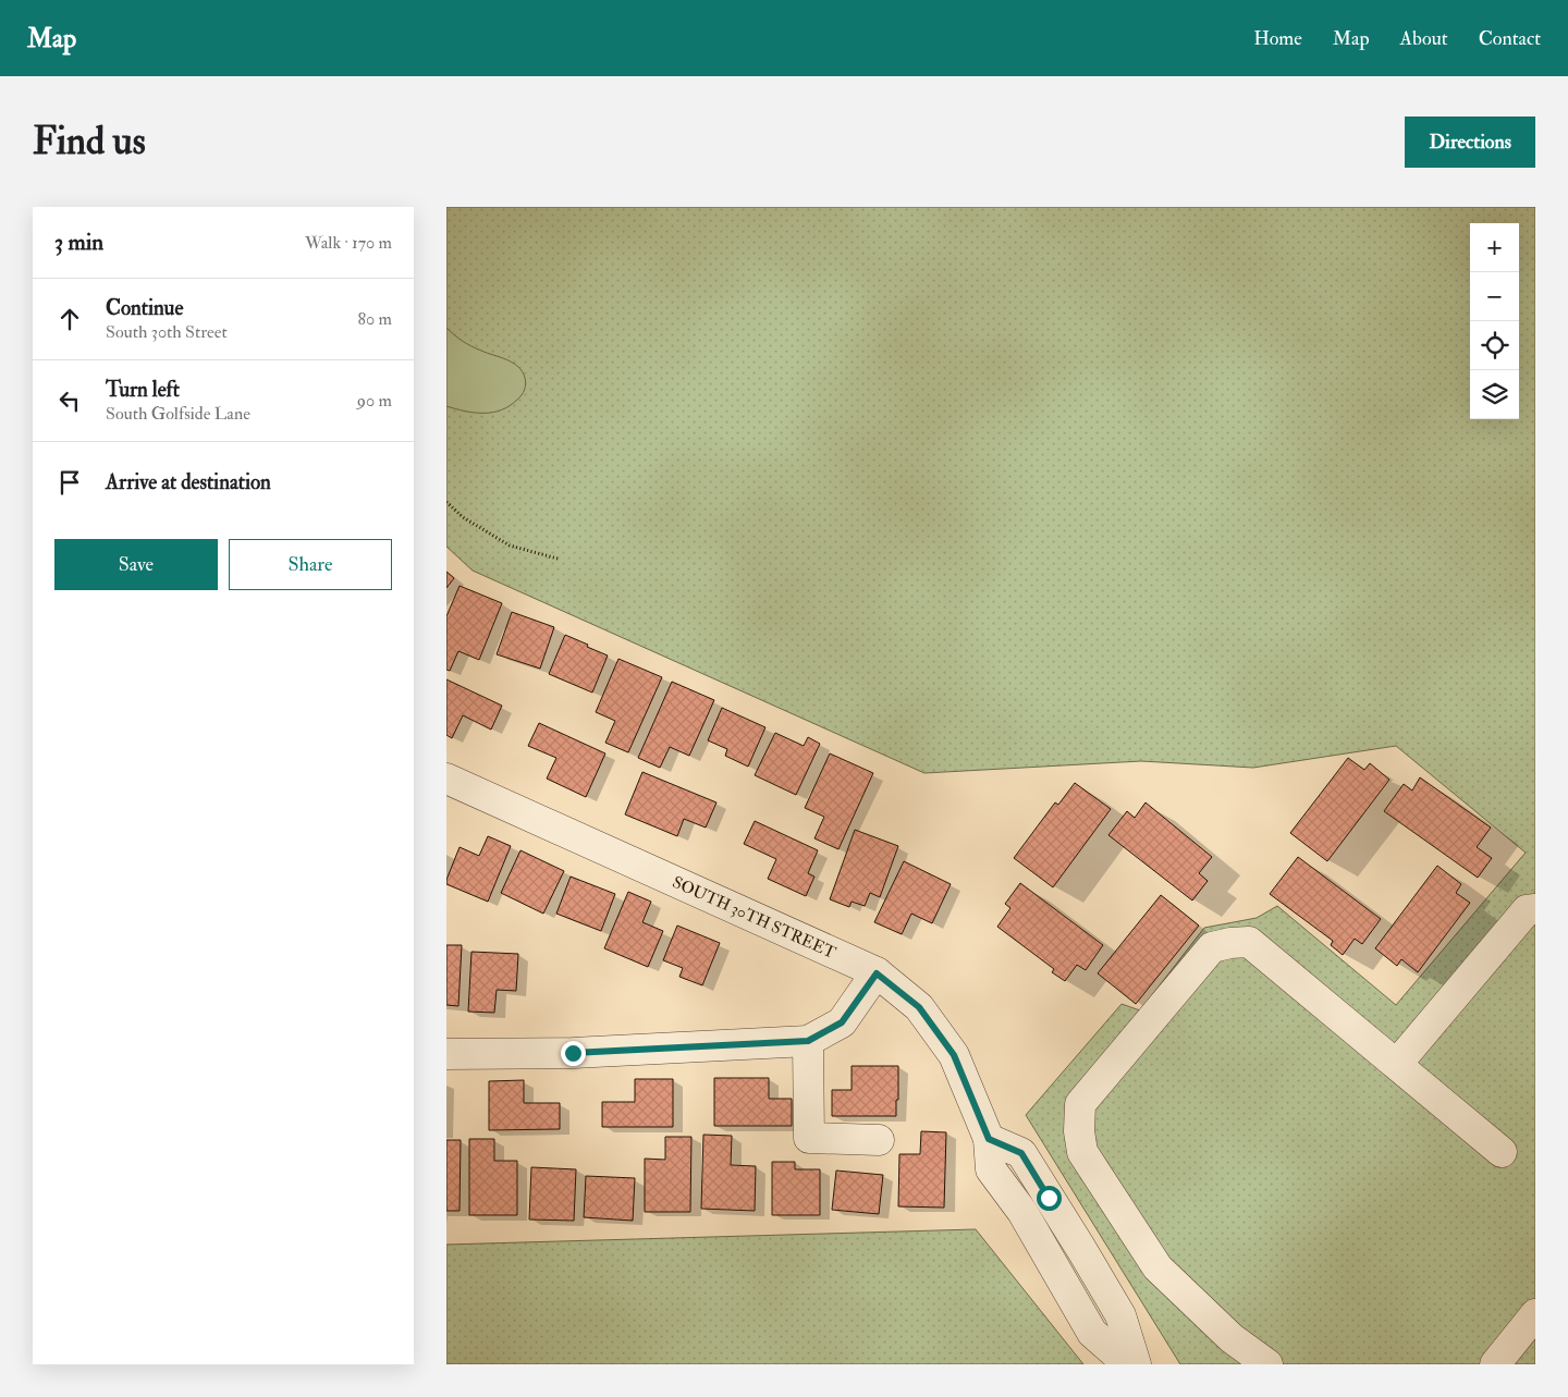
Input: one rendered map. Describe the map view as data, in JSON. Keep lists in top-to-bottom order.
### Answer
{
  "streets": {
    "street": ["SOUTH 30TH STREET"]
  },
  "page": {
    "header": "Map",
    "nav": [
      "Home",
      "Map",
      "About",
      "Contact"
    ],
    "buttons": [
      "Directions",
      ["Save", "Share"]
    ],
    "title": "Find us",
    "heading": ["3 min", "Walk · 170 m"],
    "map_buttons": ["+", "−"],
    "list": [
      ["Continue", "South 30th Street", "80 m"],
      ["Turn left", "South Golfside Lane", "90 m"],
      "Arrive at destination"
    ]
  }
}
